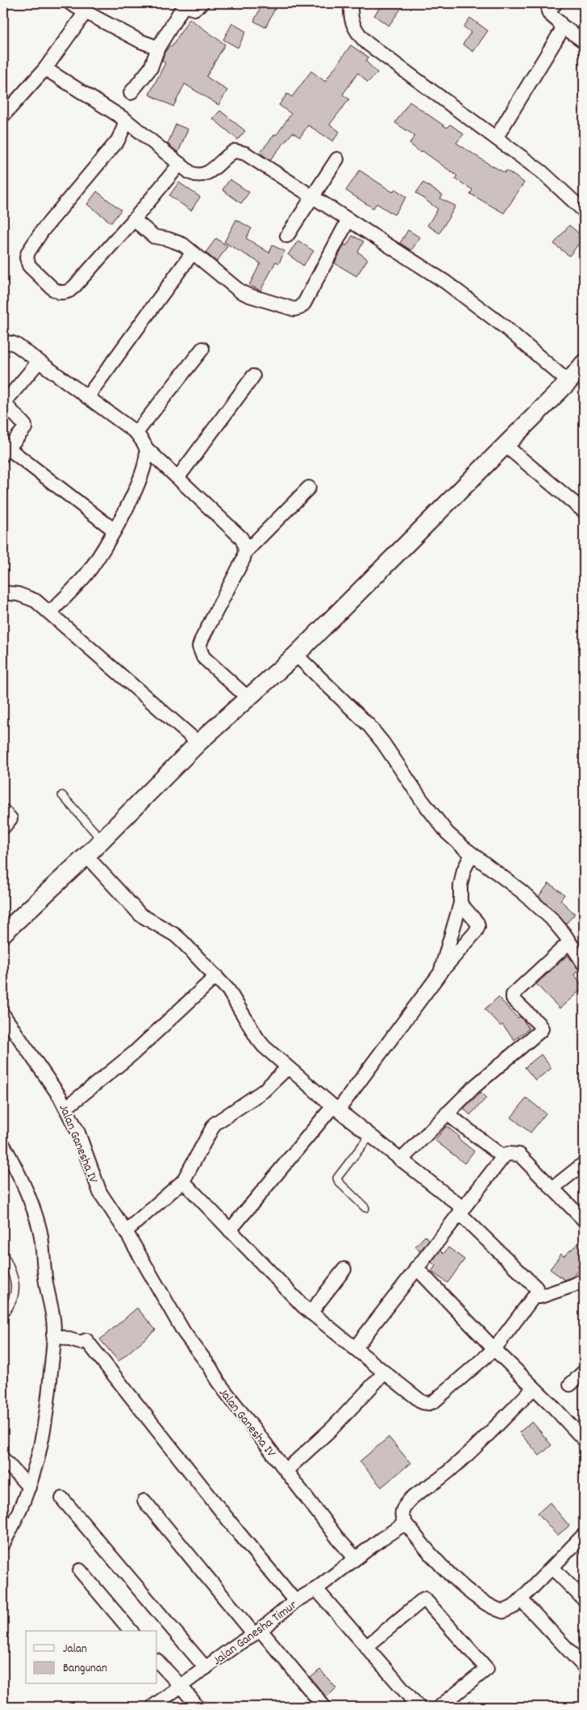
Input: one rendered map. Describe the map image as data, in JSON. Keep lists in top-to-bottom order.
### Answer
{
  "streets": {
    "street": ["Jalan Ganesha IV", "Jalan Ganesha Timur"]
  },
  "crossings": [
    ["Jalan Ganesha IV", "Jalan Ganesha Timur"]
  ],
  "legend": ["Jalan", "Bangunan"]
}
